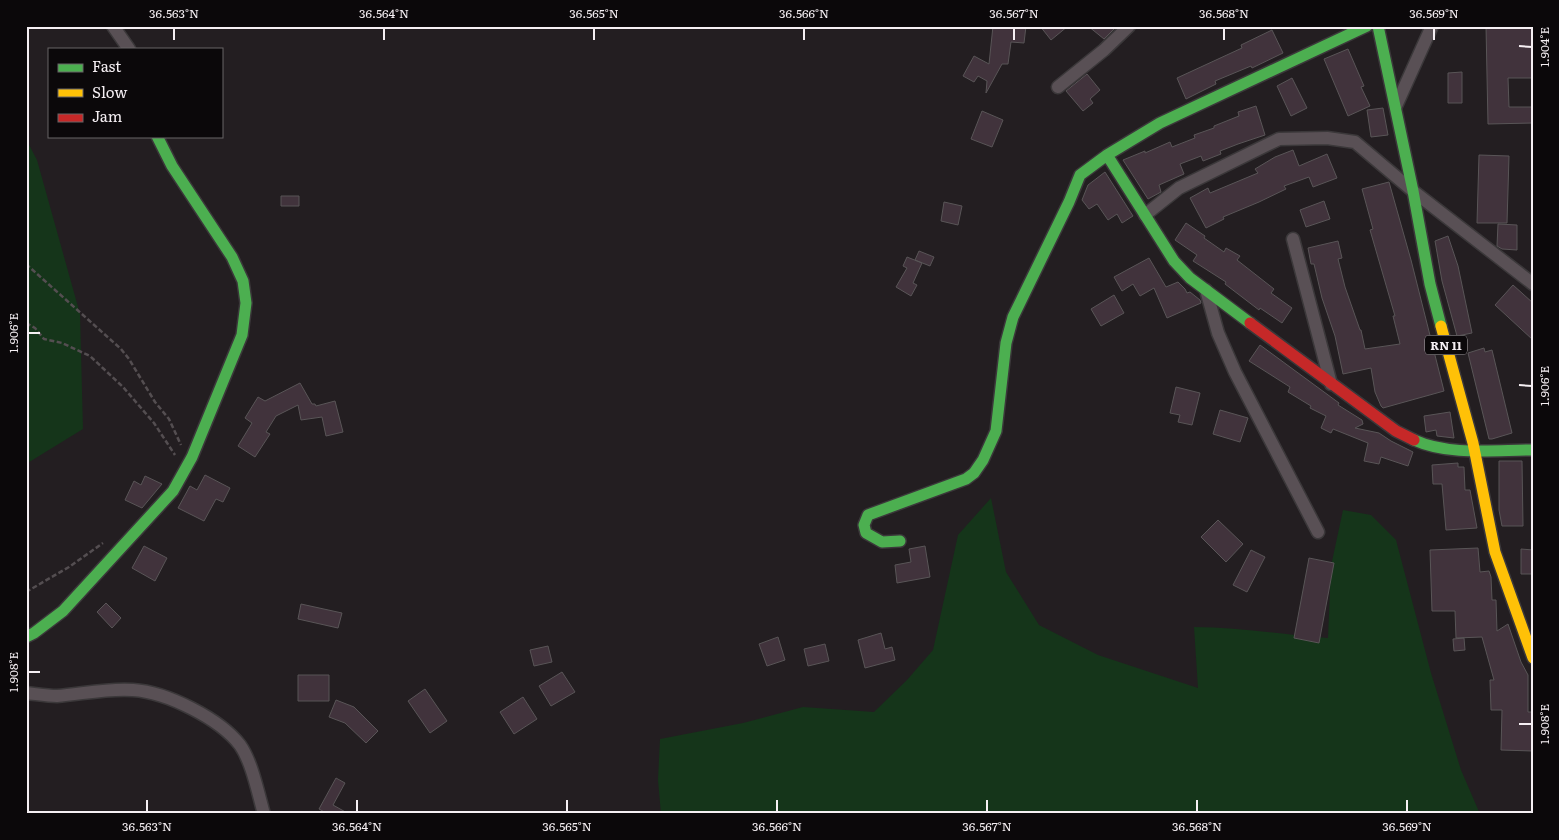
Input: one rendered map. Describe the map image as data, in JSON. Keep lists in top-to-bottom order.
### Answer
{
  "streets": {
    "street": ["RN 11"]
  },
  "legend": ["Fast", "Slow", "Jam"],
  "coordinates": [
    "36.563°N",
    "36.564°N",
    "36.565°N",
    "36.566°N",
    "36.567°N",
    "36.568°N",
    "36.569°N",
    "1.904°E",
    "1.906°E",
    "1.908°E"
  ]
}
